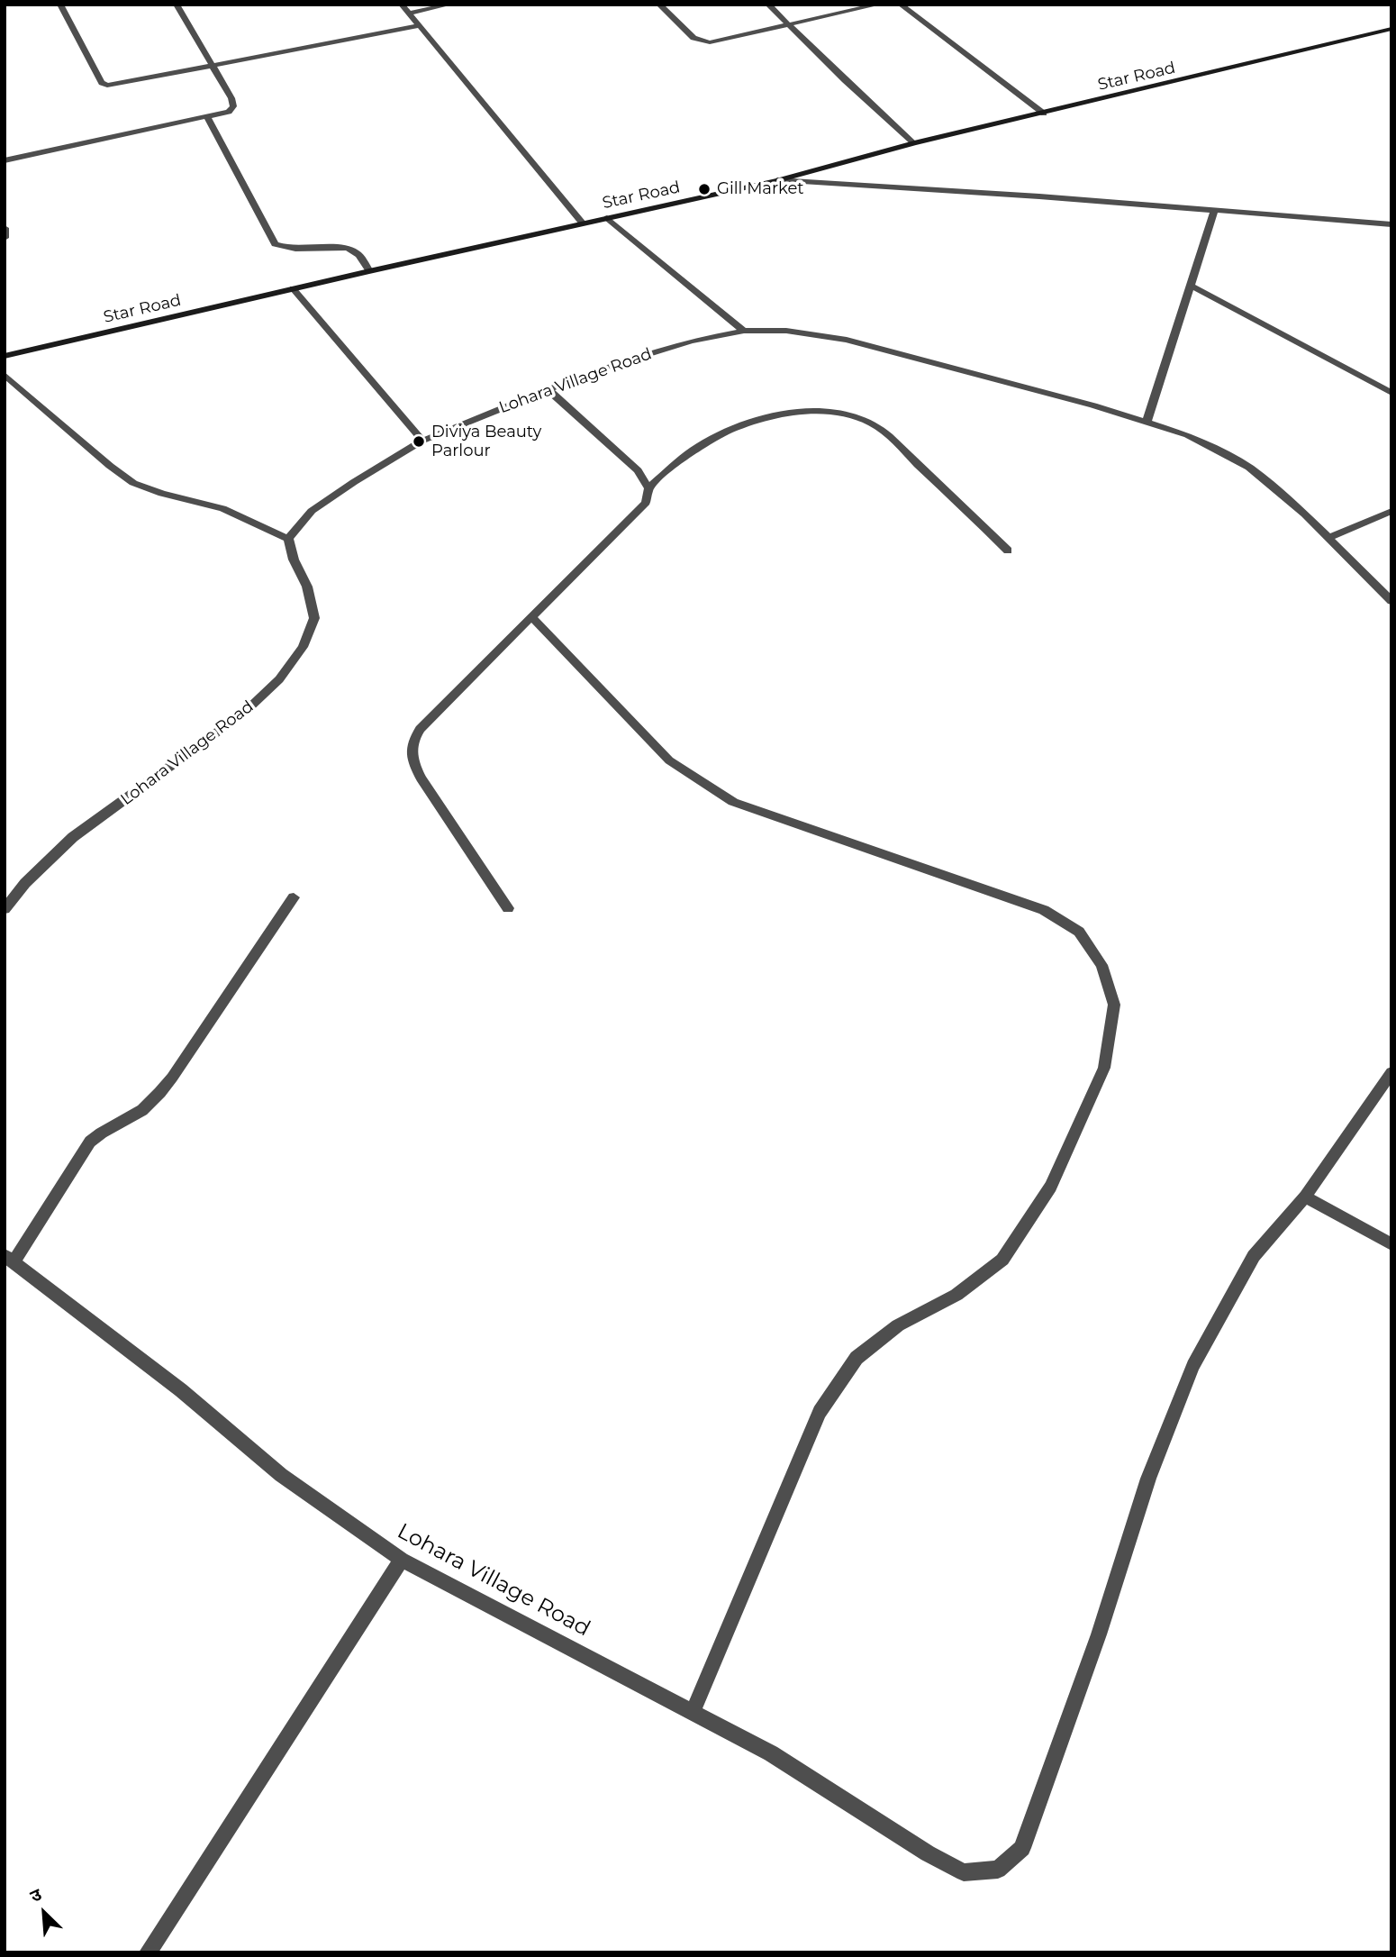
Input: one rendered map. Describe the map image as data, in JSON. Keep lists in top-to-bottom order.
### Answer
{
  "streets": {
    "street": ["Star Road", "Lohara Village Road"]
  },
  "places": ["Gill Market", "Diviya Beauty Parlour"],
  "north": "top left"
}
